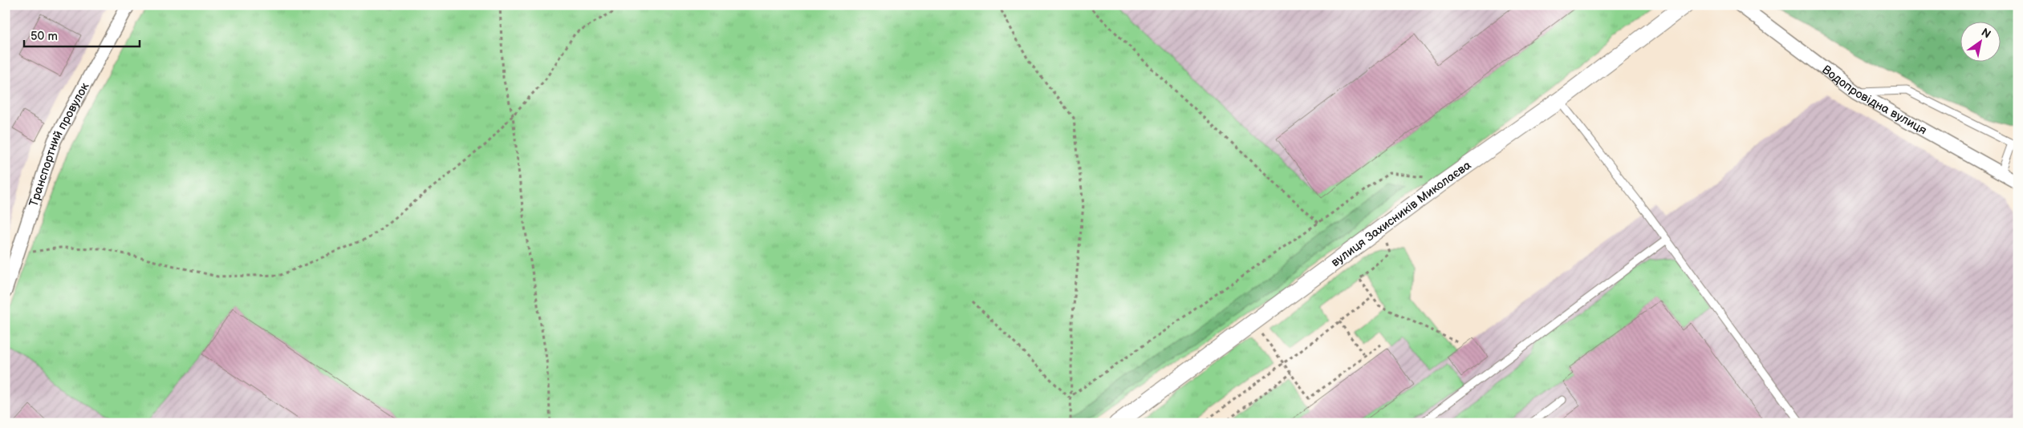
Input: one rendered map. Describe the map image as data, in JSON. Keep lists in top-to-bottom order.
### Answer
{
  "streets": {
    "street": ["Водопровідна вулиця", "Транспортний провулок", "вулиця Захисників Миколаєва"]
  },
  "scale_bar": "50 m",
  "north": "top right"
}
